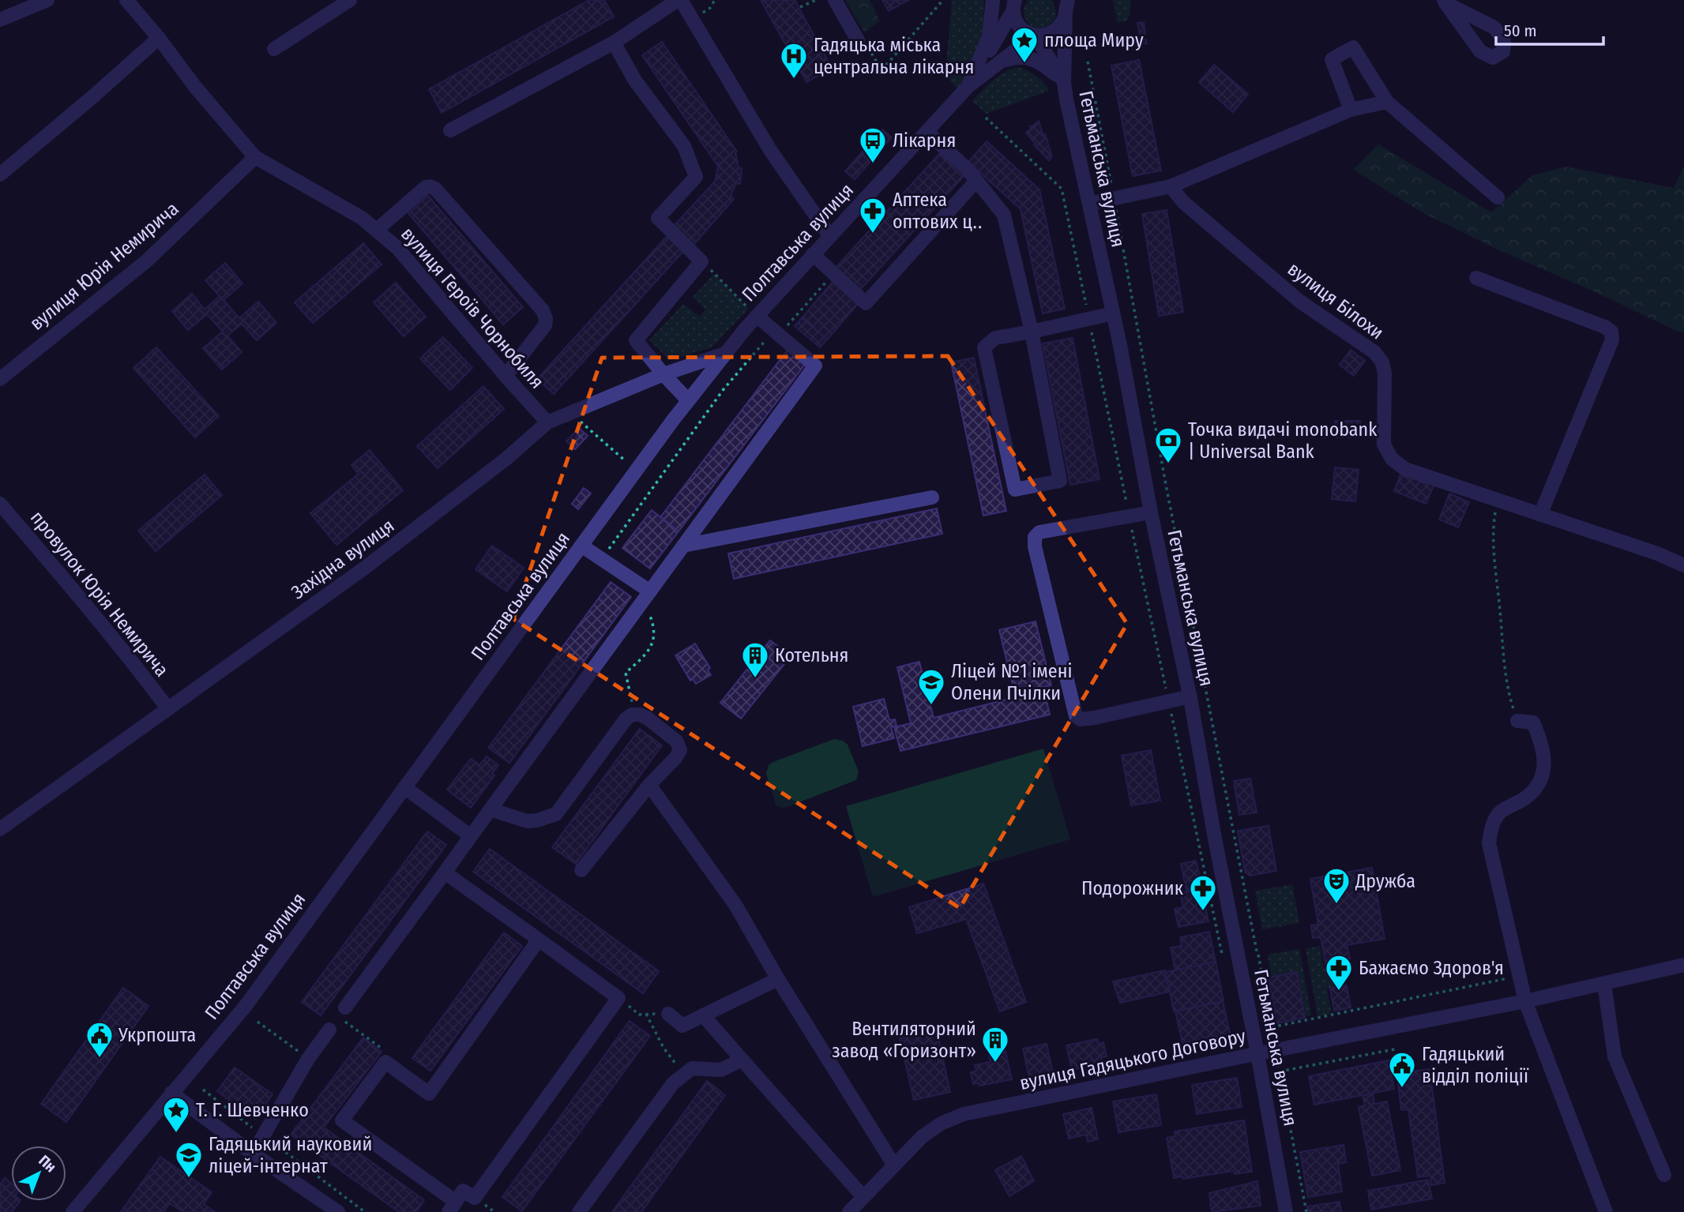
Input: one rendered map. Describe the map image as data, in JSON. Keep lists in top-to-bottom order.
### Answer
{
  "streets": {
    "street": [
      "Гетьманська вулиця",
      "Полтавська вулиця",
      "вулиця Юрія Немирича",
      "вулиця Білохи",
      "вулиця Героїв Чорнобиля",
      "Західна вулиця",
      "провулок Юрія Немирича",
      "вулиця Гадяцького Договору"
    ]
  },
  "crossings": [
    ["Гетьманська вулиця", "вулиця Гадяцького Договору"],
    ["Полтавська вулиця", "Західна вулиця"],
    ["вулиця Юрія Немирича", "вулиця Героїв Чорнобиля"],
    ["вулиця Героїв Чорнобиля", "Західна вулиця"],
    ["Західна вулиця", "провулок Юрія Немирича"]
  ],
  "places": {
    "place": ["площа Миру", "Т. Г. Шевченко"],
    "hospital": ["Гадяцька міська центральна лікарня"],
    "bus stop": ["Лікарня"],
    "pharmacy": ["Аптека оптових ц‥", "Подорожник", "Бажаємо Здоров'я"],
    "bank": ["Точка видачі monobank | Universal Bank"],
    "building": ["Котельня", "Вентиляторний завод «Горизонт»"],
    "school or university": ["Ліцей №1 імені Олени Пчілки", "Гадяцький науковий ліцей-інтернат"],
    "theatre": ["Дружба"],
    "public building": ["Укрпошта", "Гадяцький відділ поліції"]
  },
  "scale_bar": "50 m",
  "north": "top right"
}
